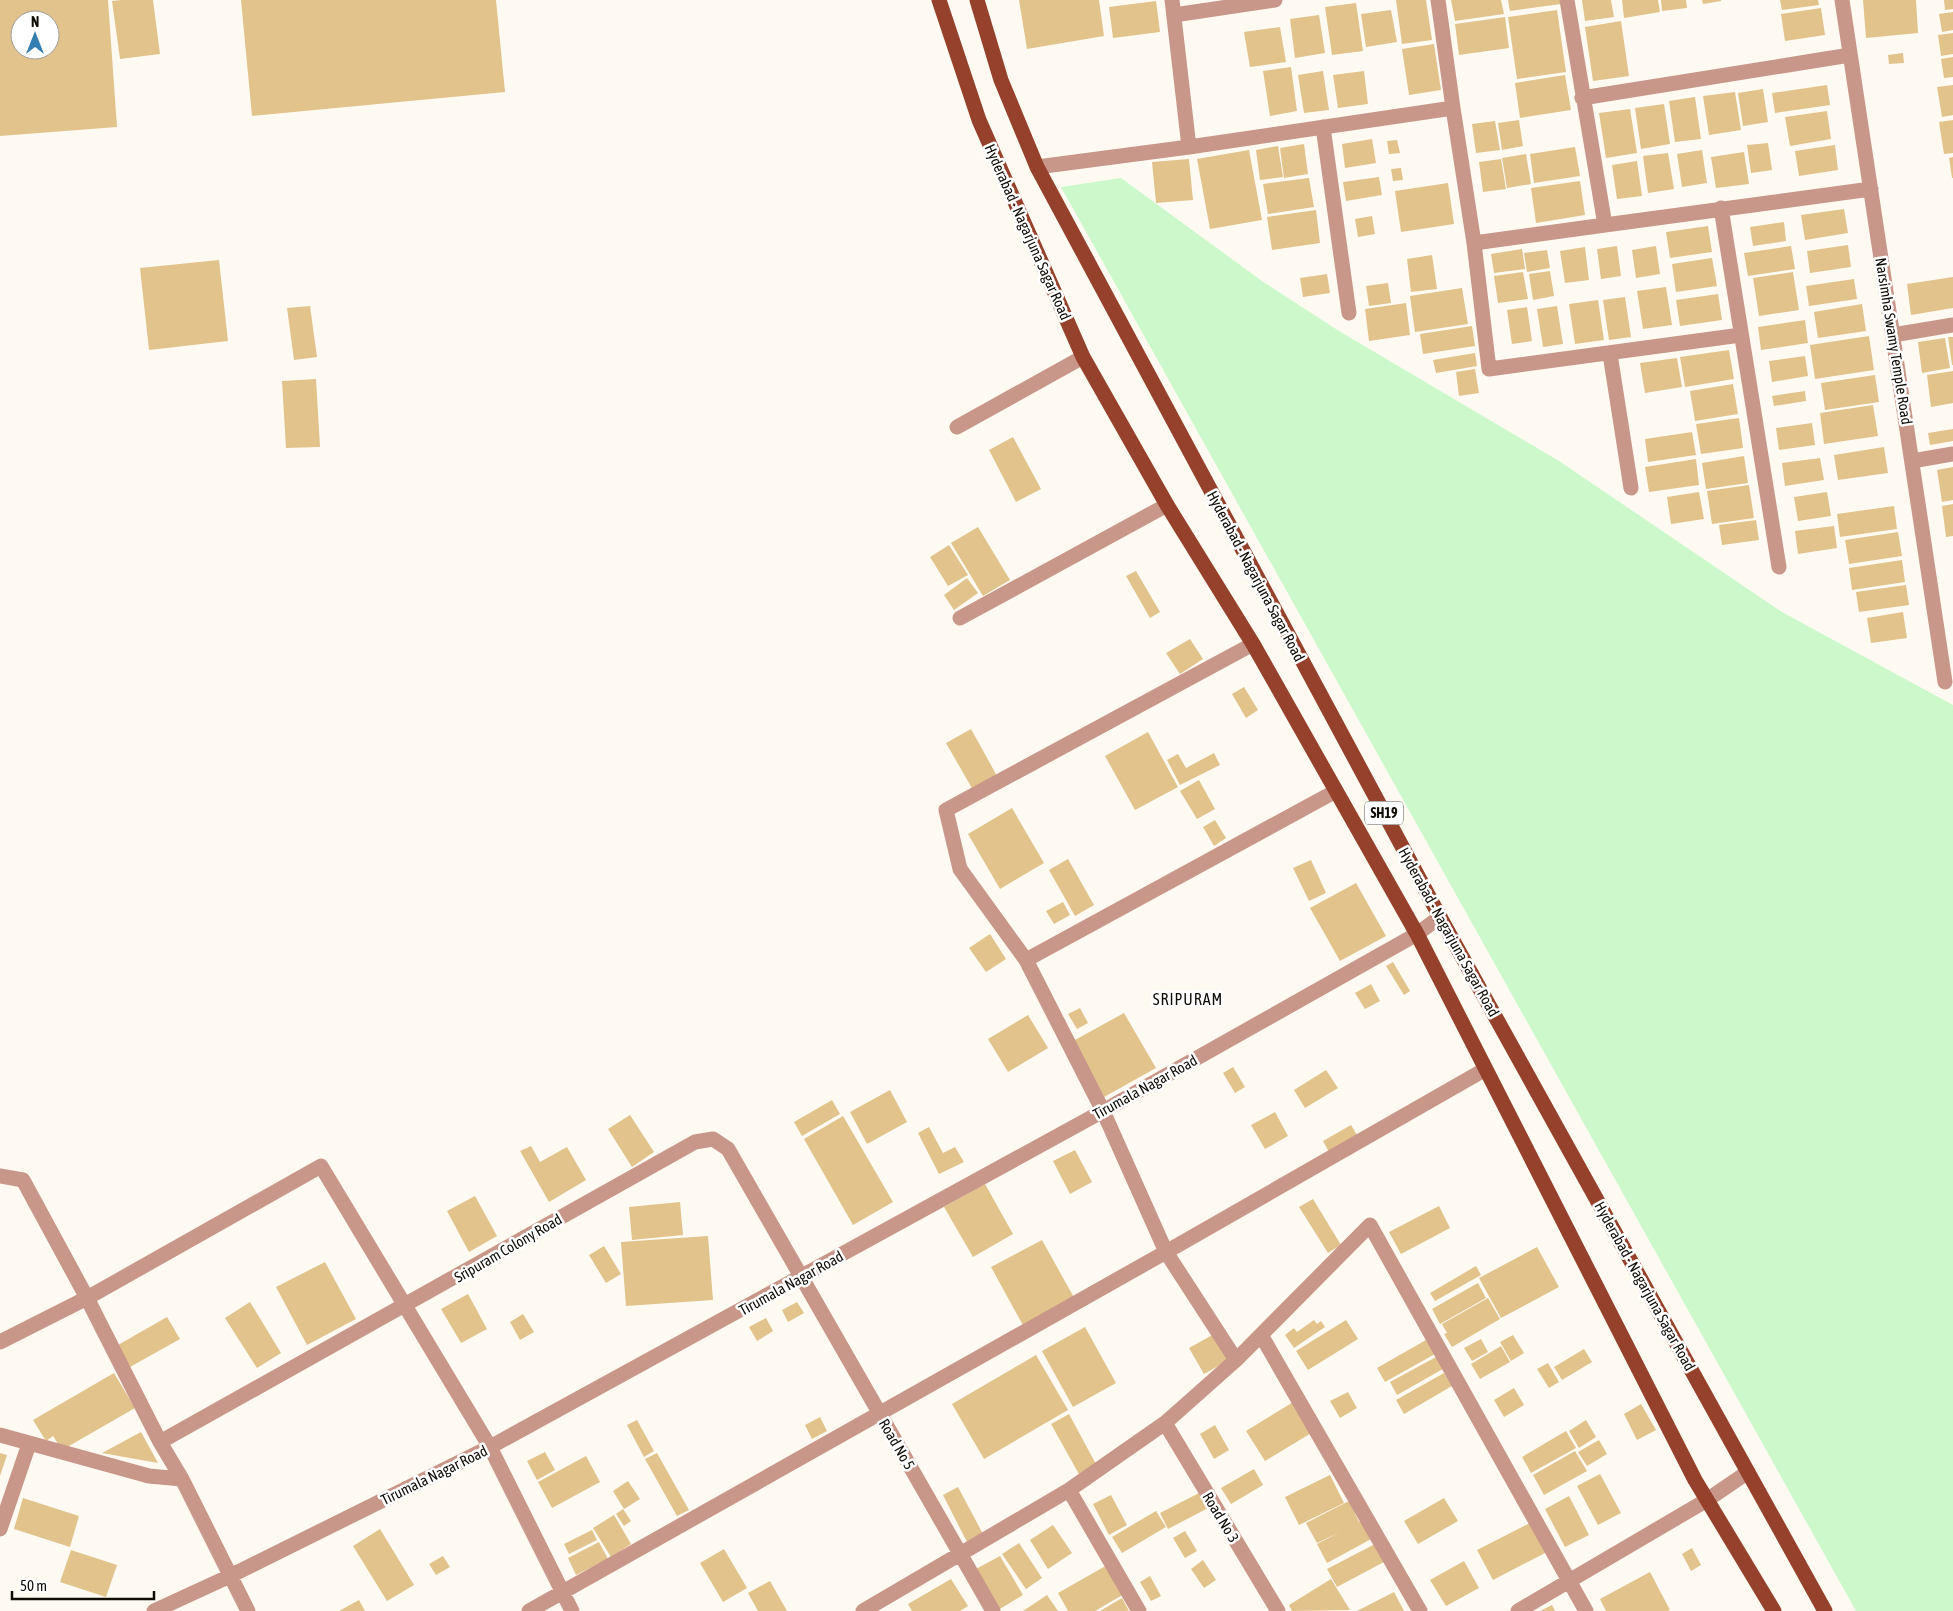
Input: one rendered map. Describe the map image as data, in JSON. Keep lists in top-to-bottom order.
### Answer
{
  "streets": {
    "main road": ["Hyderabad - Nagarjuna Sagar Road", "SH19"],
    "street": [
      "Narsimha Swamy Temple Road",
      "Tirumala Nagar Road",
      "Sripuram Colony Road",
      "Road No 5",
      "Road No 3"
    ]
  },
  "crossings": [
    ["Hyderabad - Nagarjuna Sagar Road", "Tirumala Nagar Road"],
    ["Tirumala Nagar Road", "Sripuram Colony Road"],
    ["Tirumala Nagar Road", "Road No 5"],
    ["Sripuram Colony Road", "Road No 5"]
  ],
  "districts": ["SRIPURAM"],
  "scale_bar": "50 m",
  "north": "top"
}
